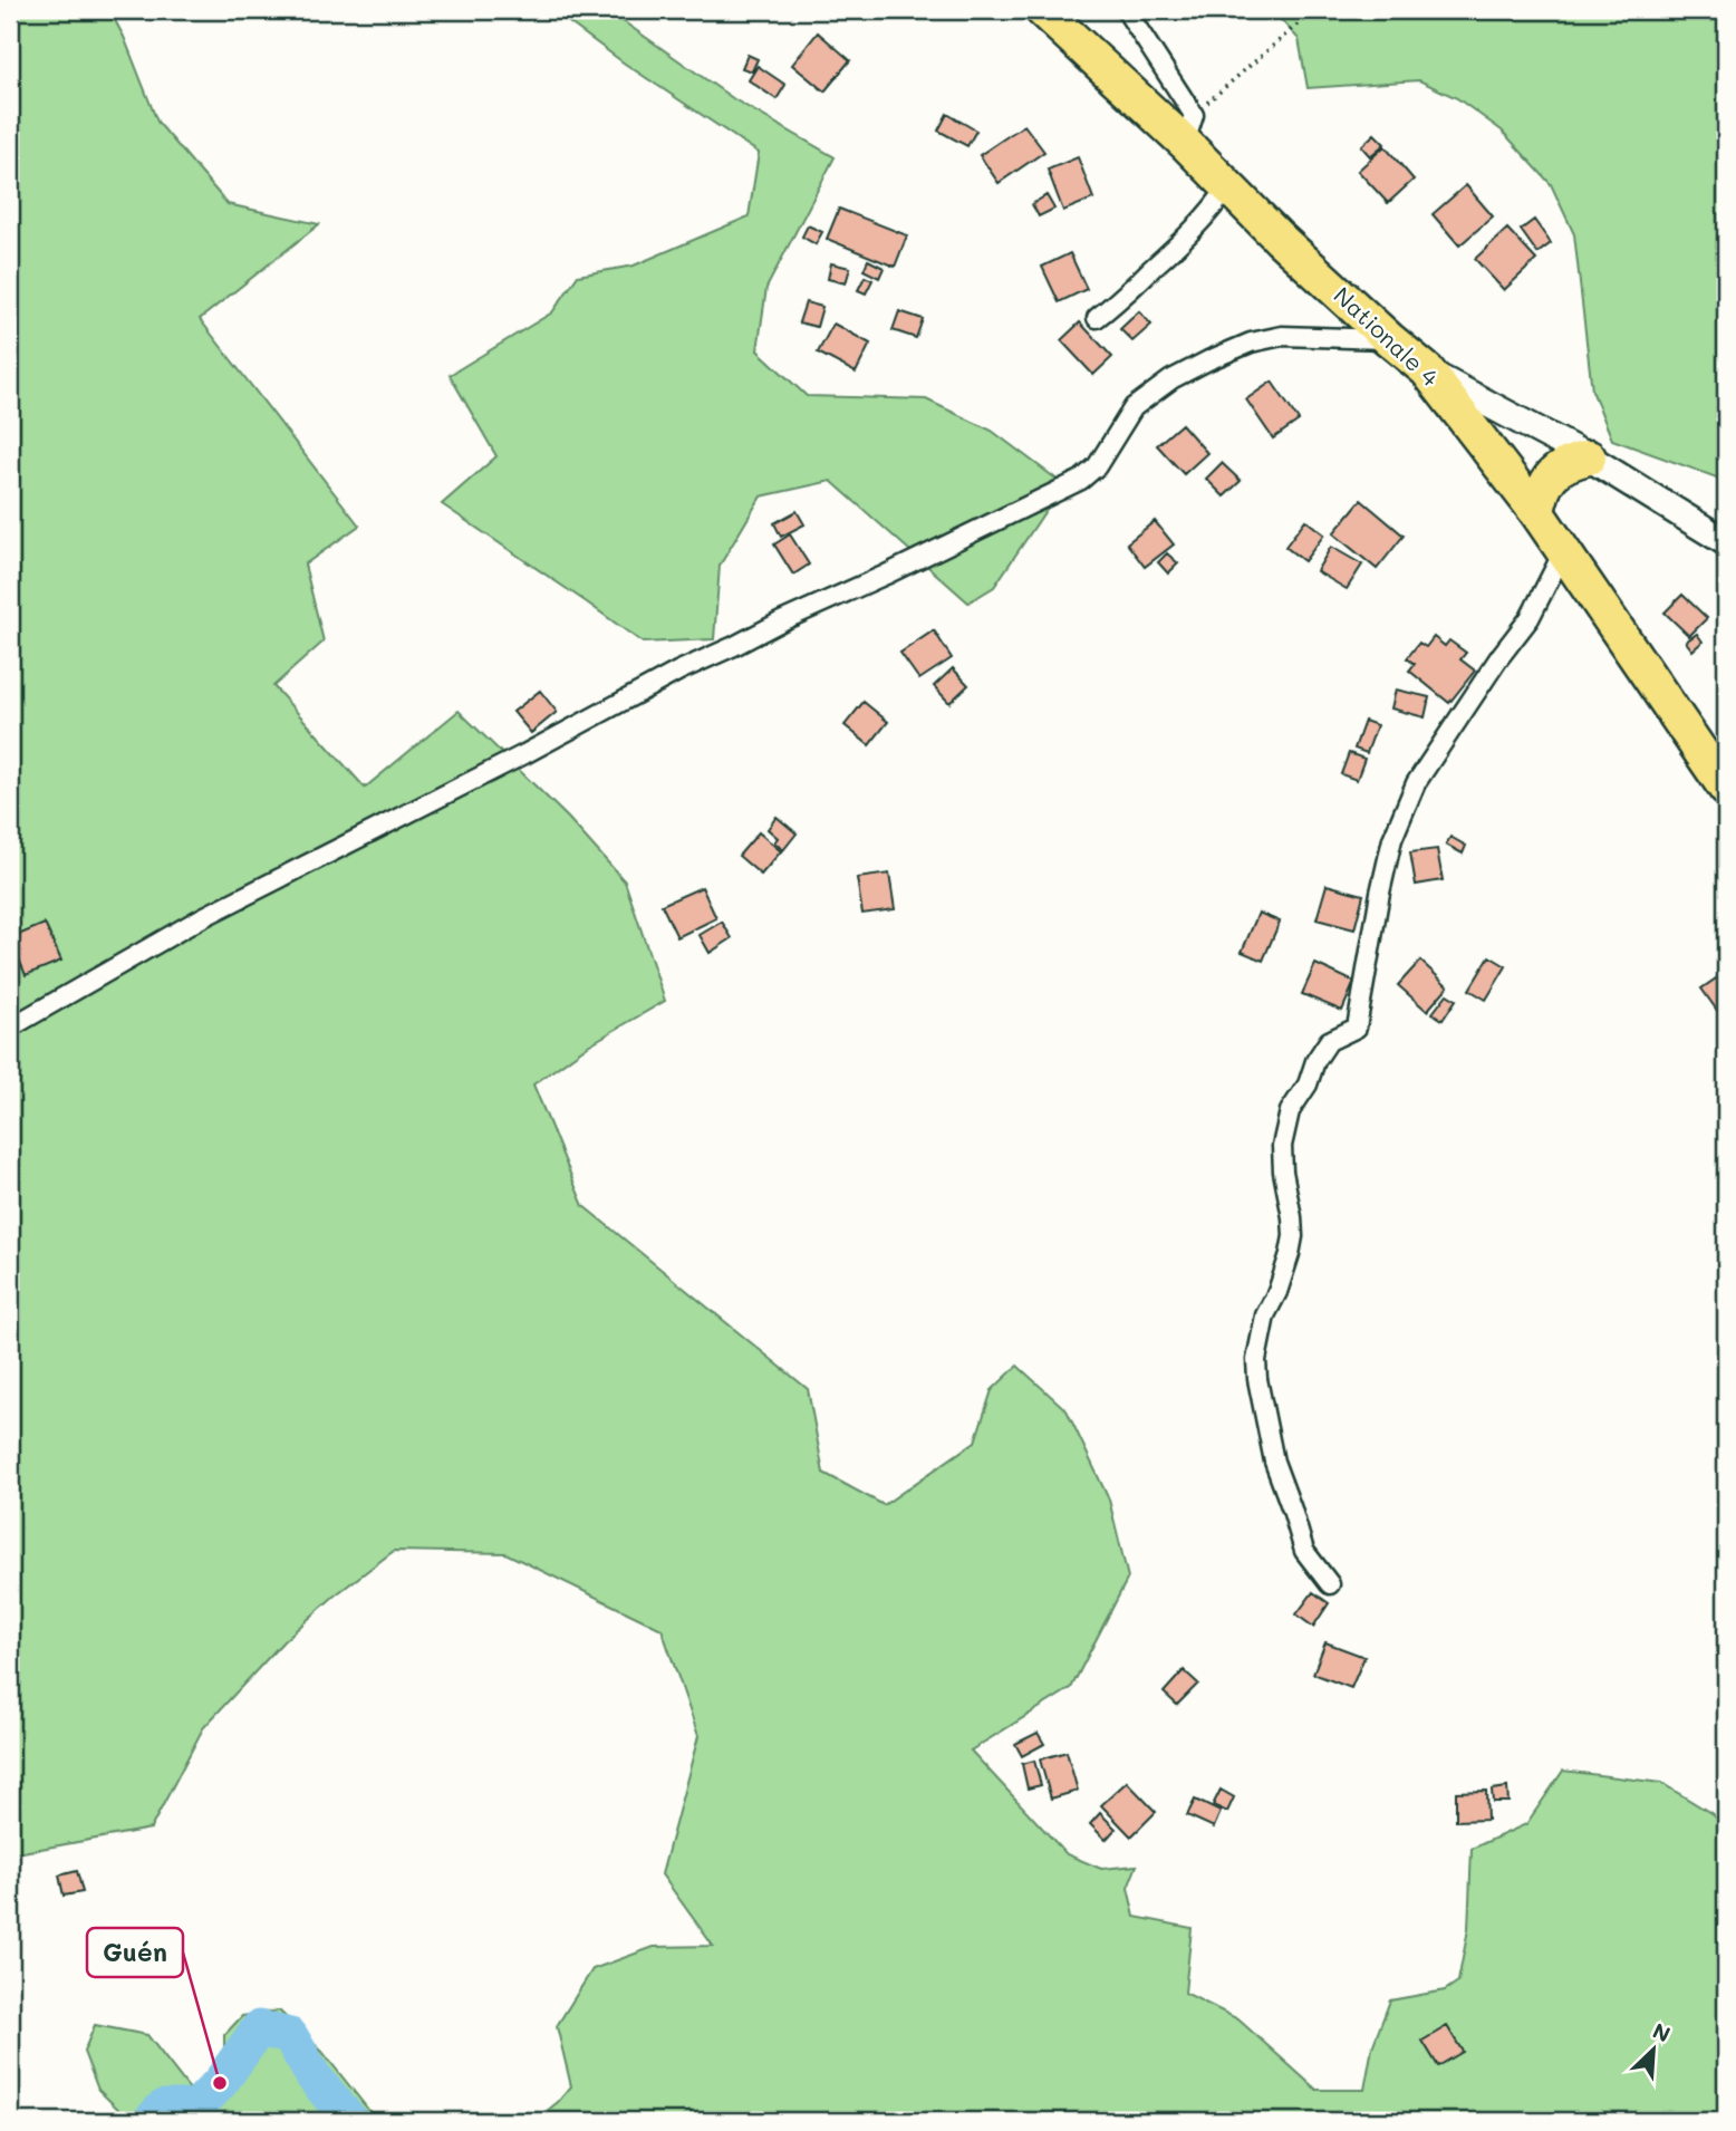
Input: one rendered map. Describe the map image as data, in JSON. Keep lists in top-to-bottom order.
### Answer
{
  "streets": {
    "highway": ["Nationale 4"]
  },
  "places": ["Guén"],
  "north": "top right"
}
